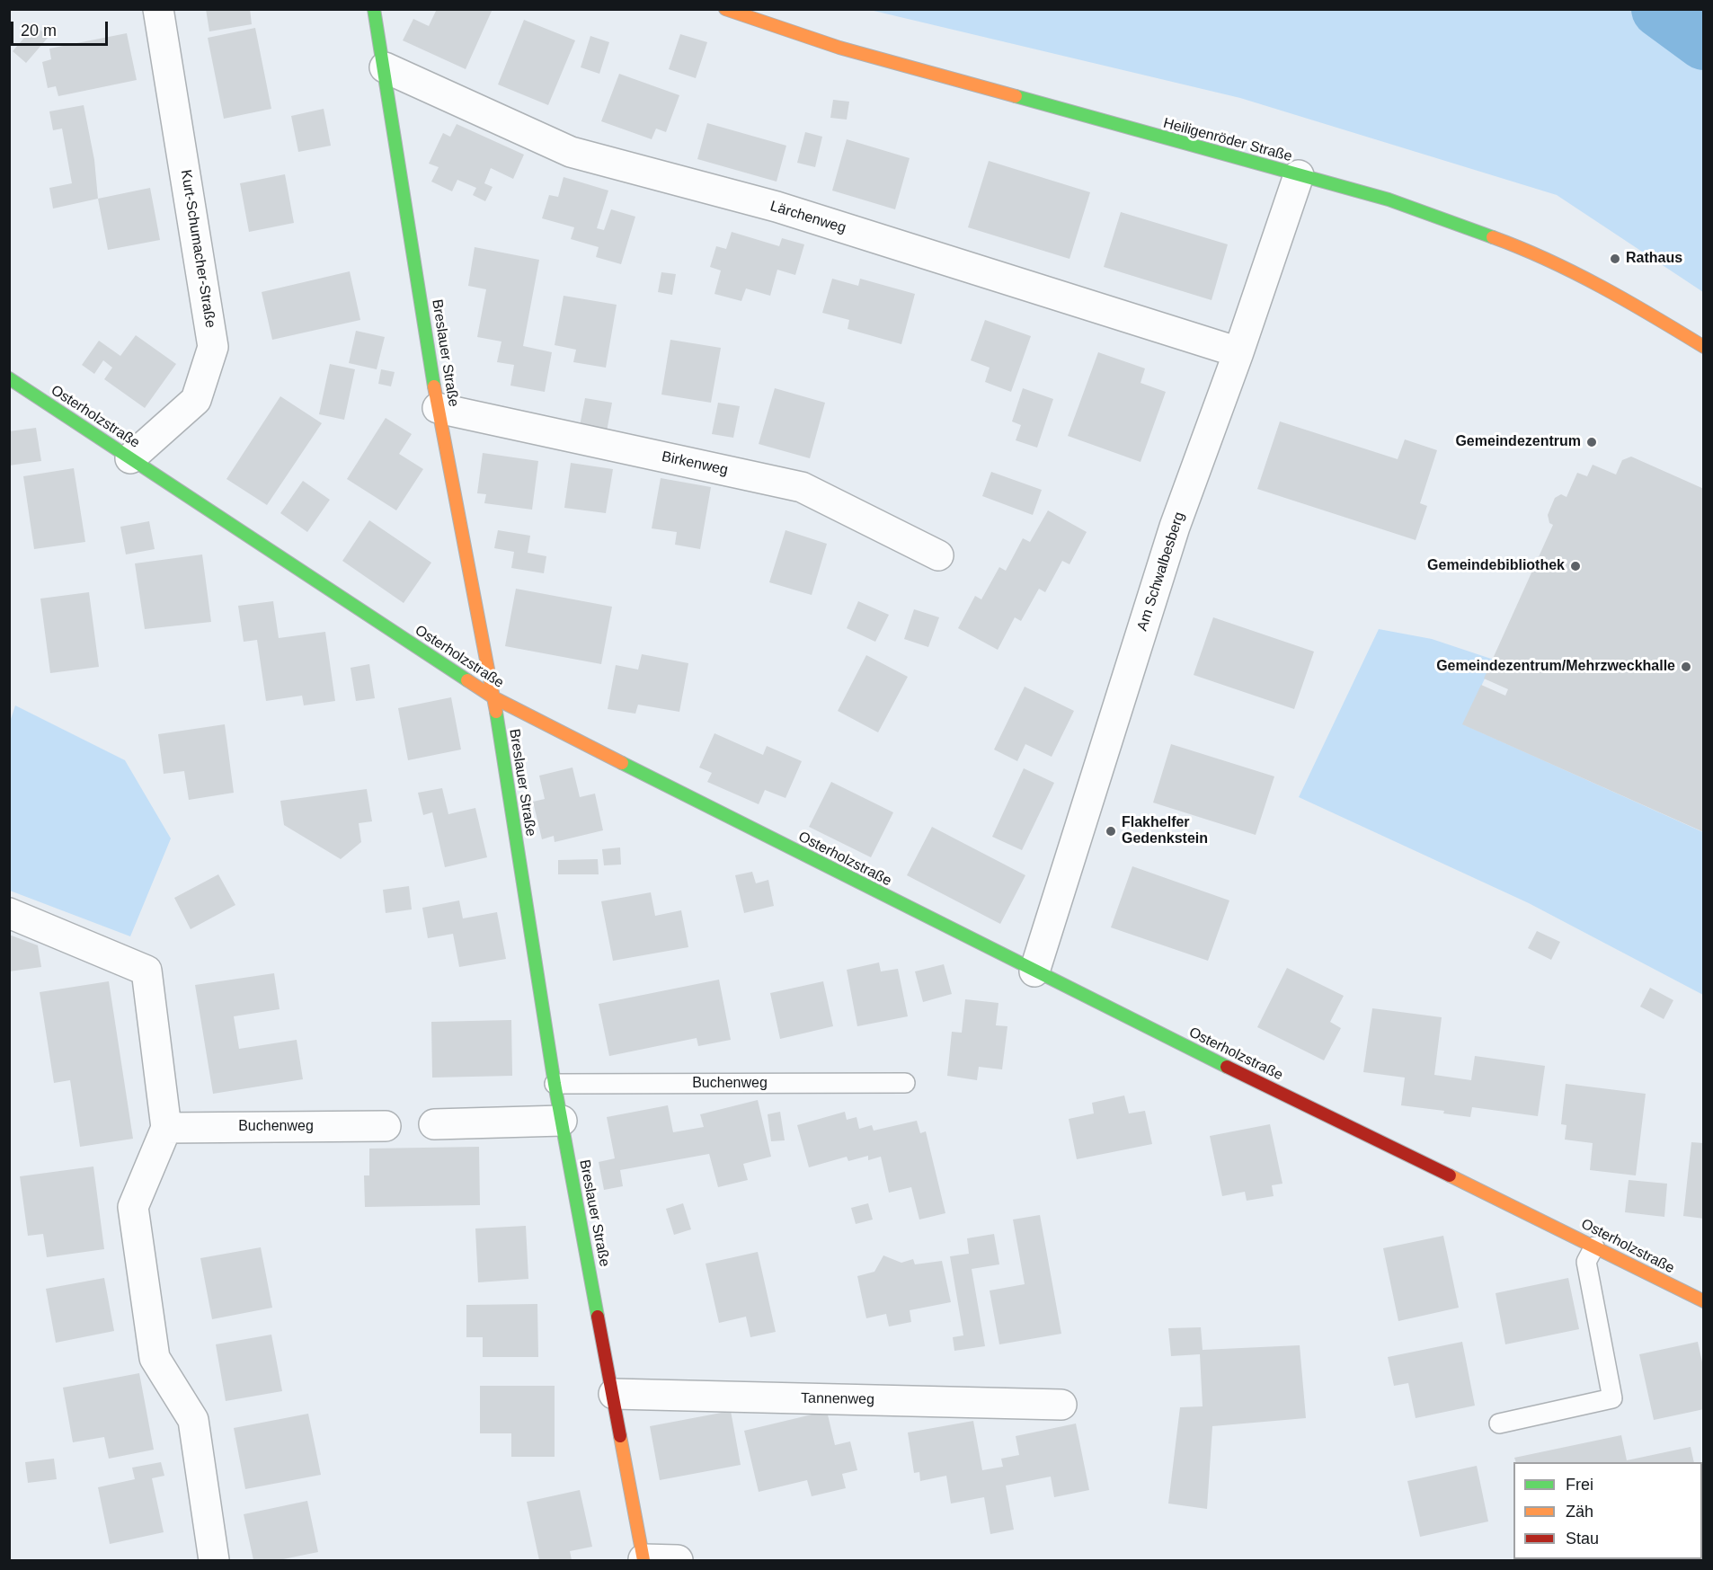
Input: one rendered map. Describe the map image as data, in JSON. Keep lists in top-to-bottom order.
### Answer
{
  "streets": {
    "street": [
      "Heiligenröder Straße",
      "Lärchenweg",
      "Kurt-Schumacher-Straße",
      "Breslauer Straße",
      "Osterholzstraße",
      "Birkenweg",
      "Am Schwalbesberg",
      "Buchenweg",
      "Tannenweg"
    ]
  },
  "crossings": [
    ["Heiligenröder Straße", "Am Schwalbesberg"],
    ["Lärchenweg", "Breslauer Straße"],
    ["Lärchenweg", "Am Schwalbesberg"],
    ["Kurt-Schumacher-Straße", "Osterholzstraße"],
    ["Breslauer Straße", "Osterholzstraße"],
    ["Breslauer Straße", "Birkenweg"],
    ["Breslauer Straße", "Buchenweg"],
    ["Breslauer Straße", "Tannenweg"],
    ["Osterholzstraße", "Am Schwalbesberg"]
  ],
  "places": [
    "Rathaus",
    "Gemeindezentrum",
    "Gemeindebibliothek",
    "Gemeindezentrum/Mehrzweckhalle",
    "Flakhelfer Gedenkstein"
  ],
  "legend": ["Frei", "Zäh", "Stau"],
  "scale_bar": "20 m"
}
